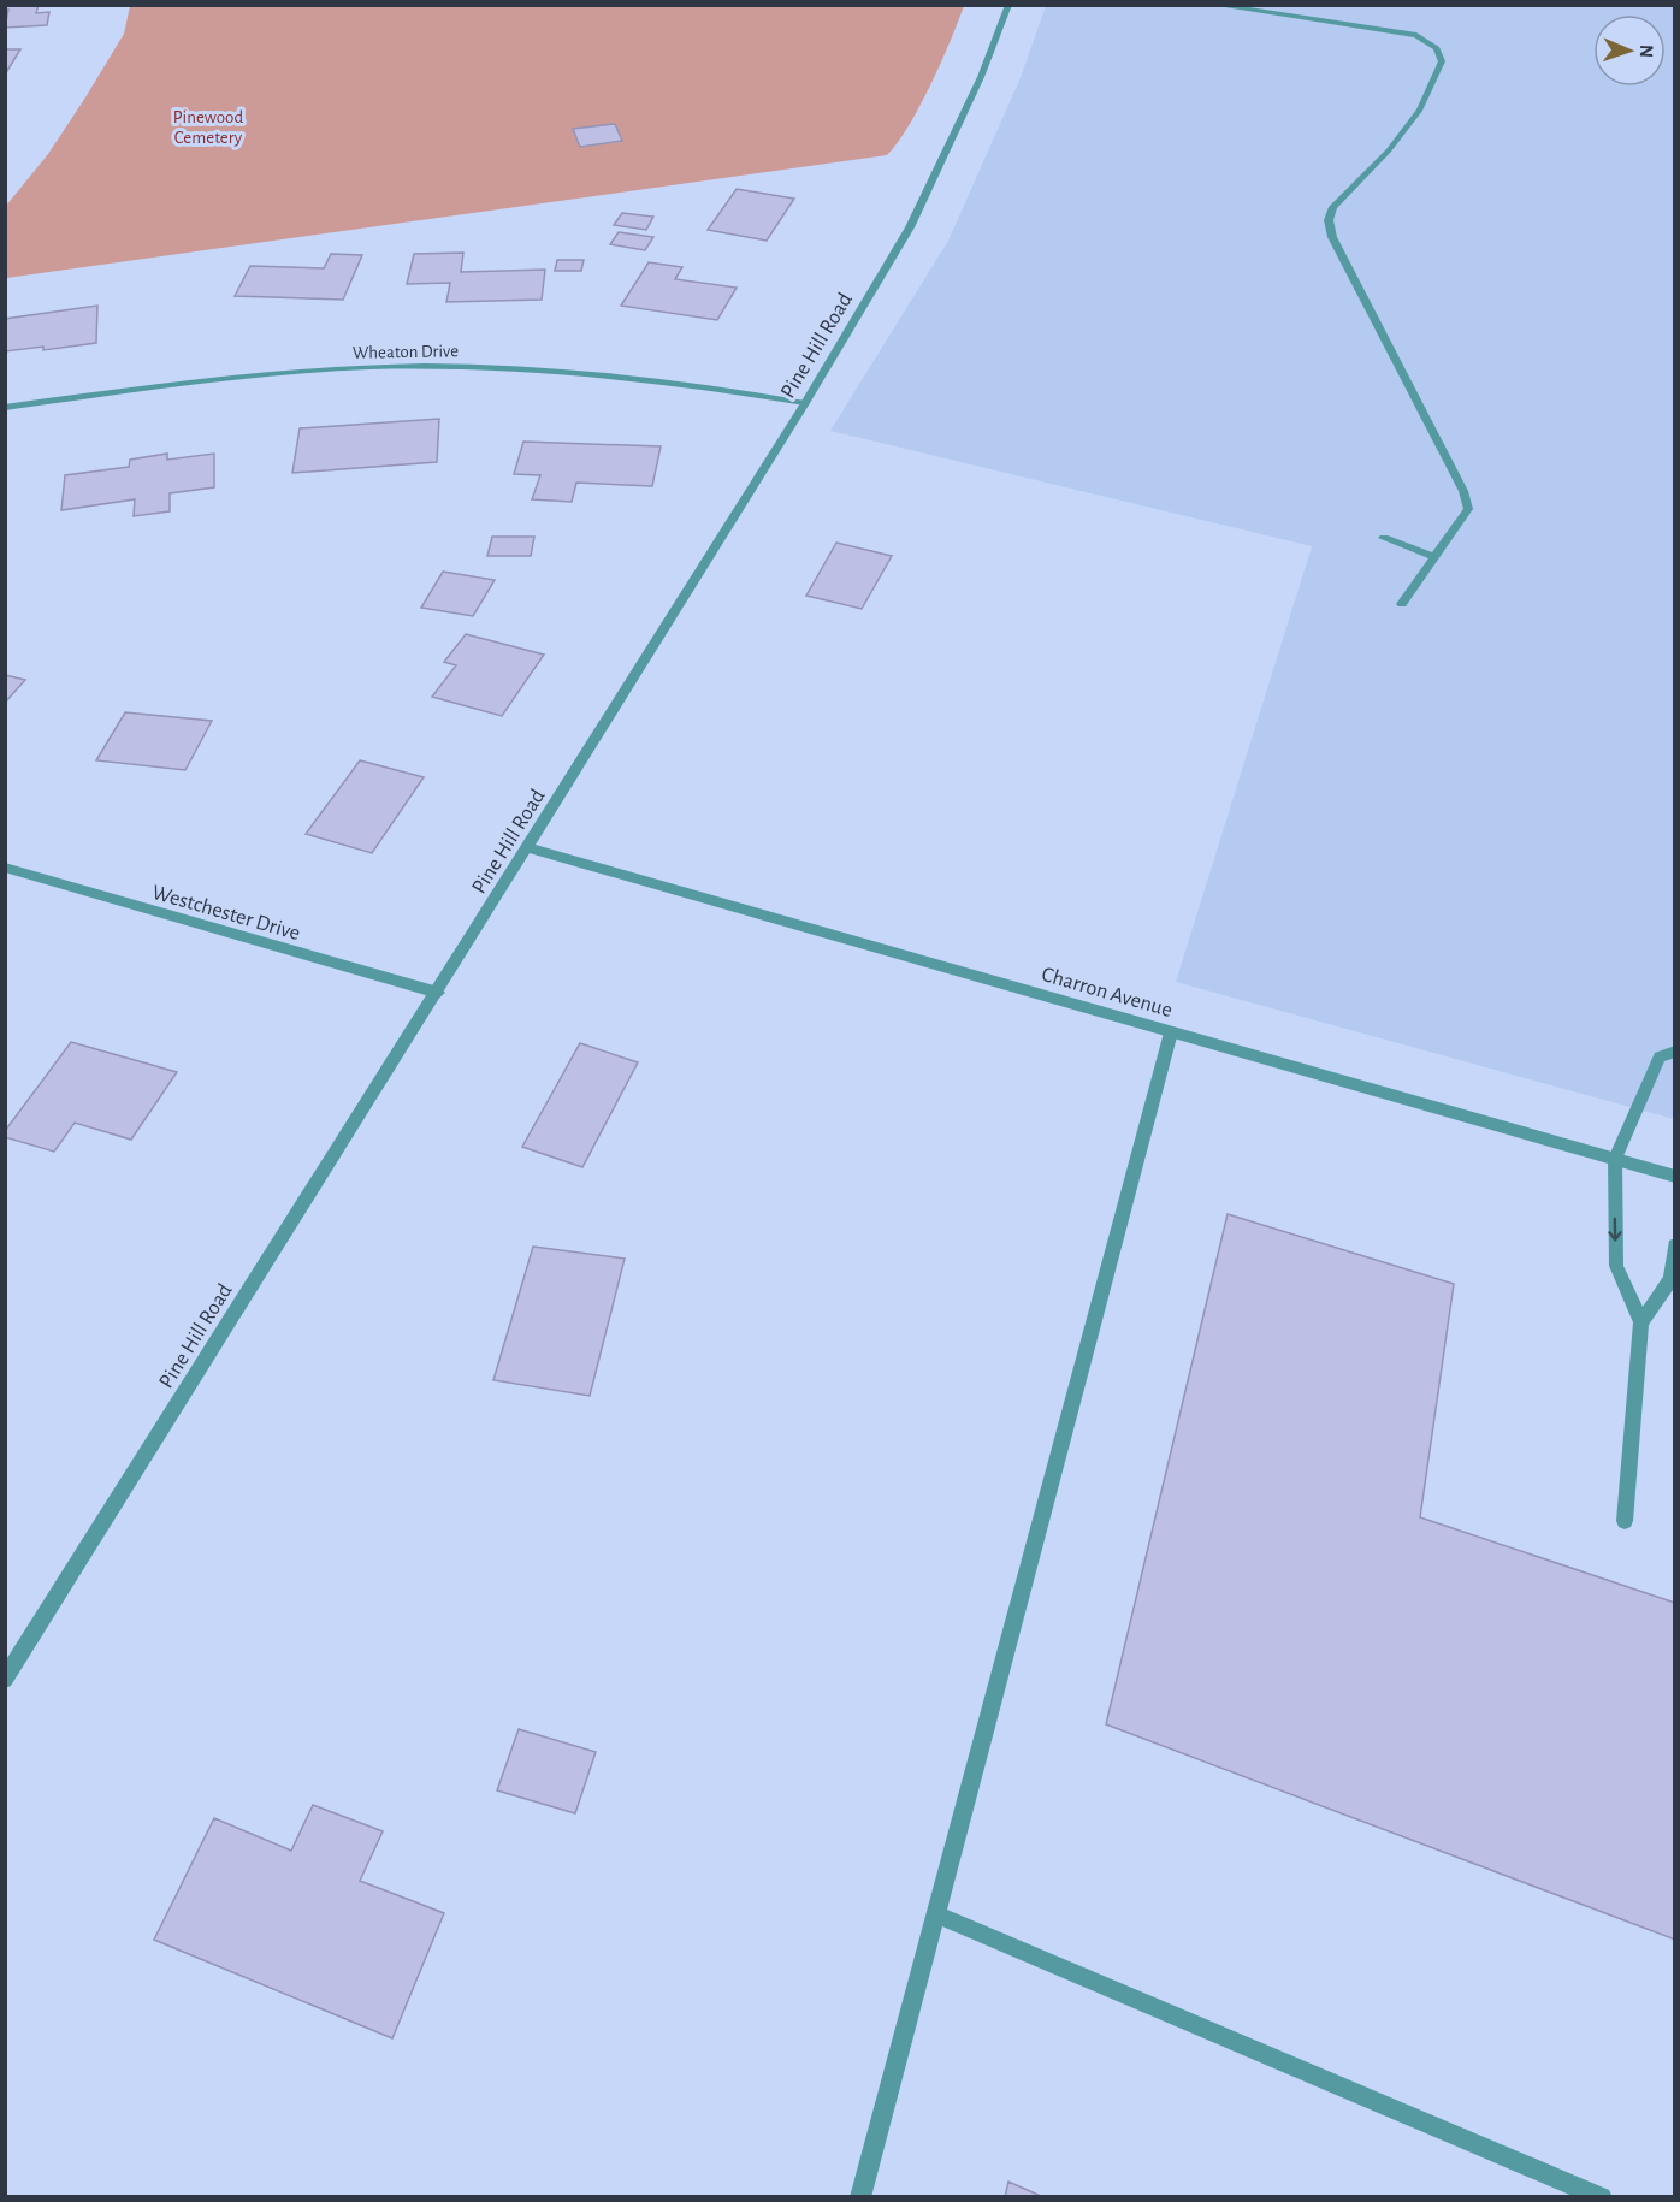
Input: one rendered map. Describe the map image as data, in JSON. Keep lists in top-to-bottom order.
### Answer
{
  "streets": {
    "street": [
      "Pine Hill Road",
      "Wheaton Drive",
      "Westchester Drive",
      "Charron Avenue"
    ]
  },
  "crossings": [
    ["Pine Hill Road", "Wheaton Drive"],
    ["Pine Hill Road", "Westchester Drive"],
    ["Pine Hill Road", "Charron Avenue"]
  ],
  "parks": ["Pinewood Cemetery"],
  "north": "right"
}
